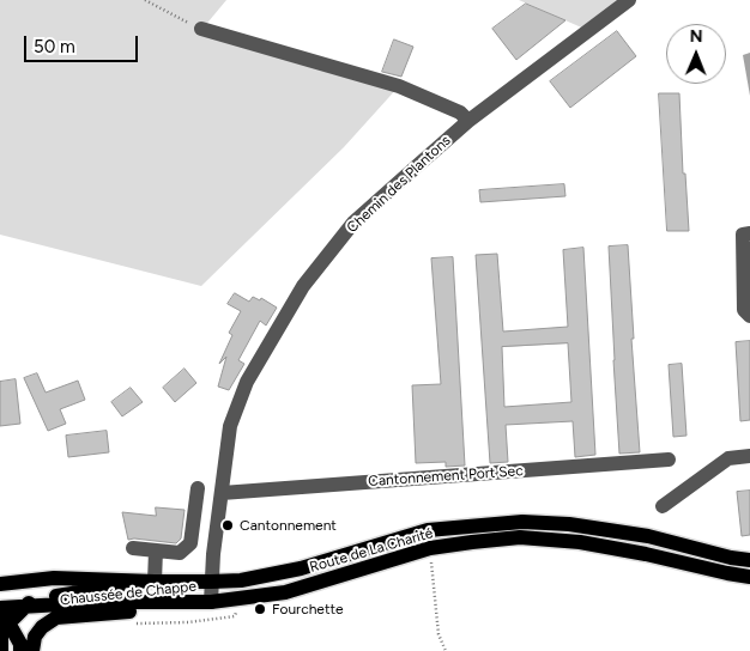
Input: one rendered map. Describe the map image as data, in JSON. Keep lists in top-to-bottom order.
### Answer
{
  "streets": {
    "main road": ["Route de La Charité", "Chaussée de Chappe"],
    "street": ["Chemin des Plantons", "Cantonnement Port Sec"]
  },
  "crossings": [
    ["Chemin des Plantons", "Cantonnement Port Sec"],
    ["Chemin des Plantons", "Route de La Charité"],
    ["Chemin des Plantons", "Chaussée de Chappe"],
    ["Route de La Charité", "Chaussée de Chappe"]
  ],
  "places": ["Cantonnement", "Fourchette"],
  "scale_bar": "50 m",
  "north": "top"
}
